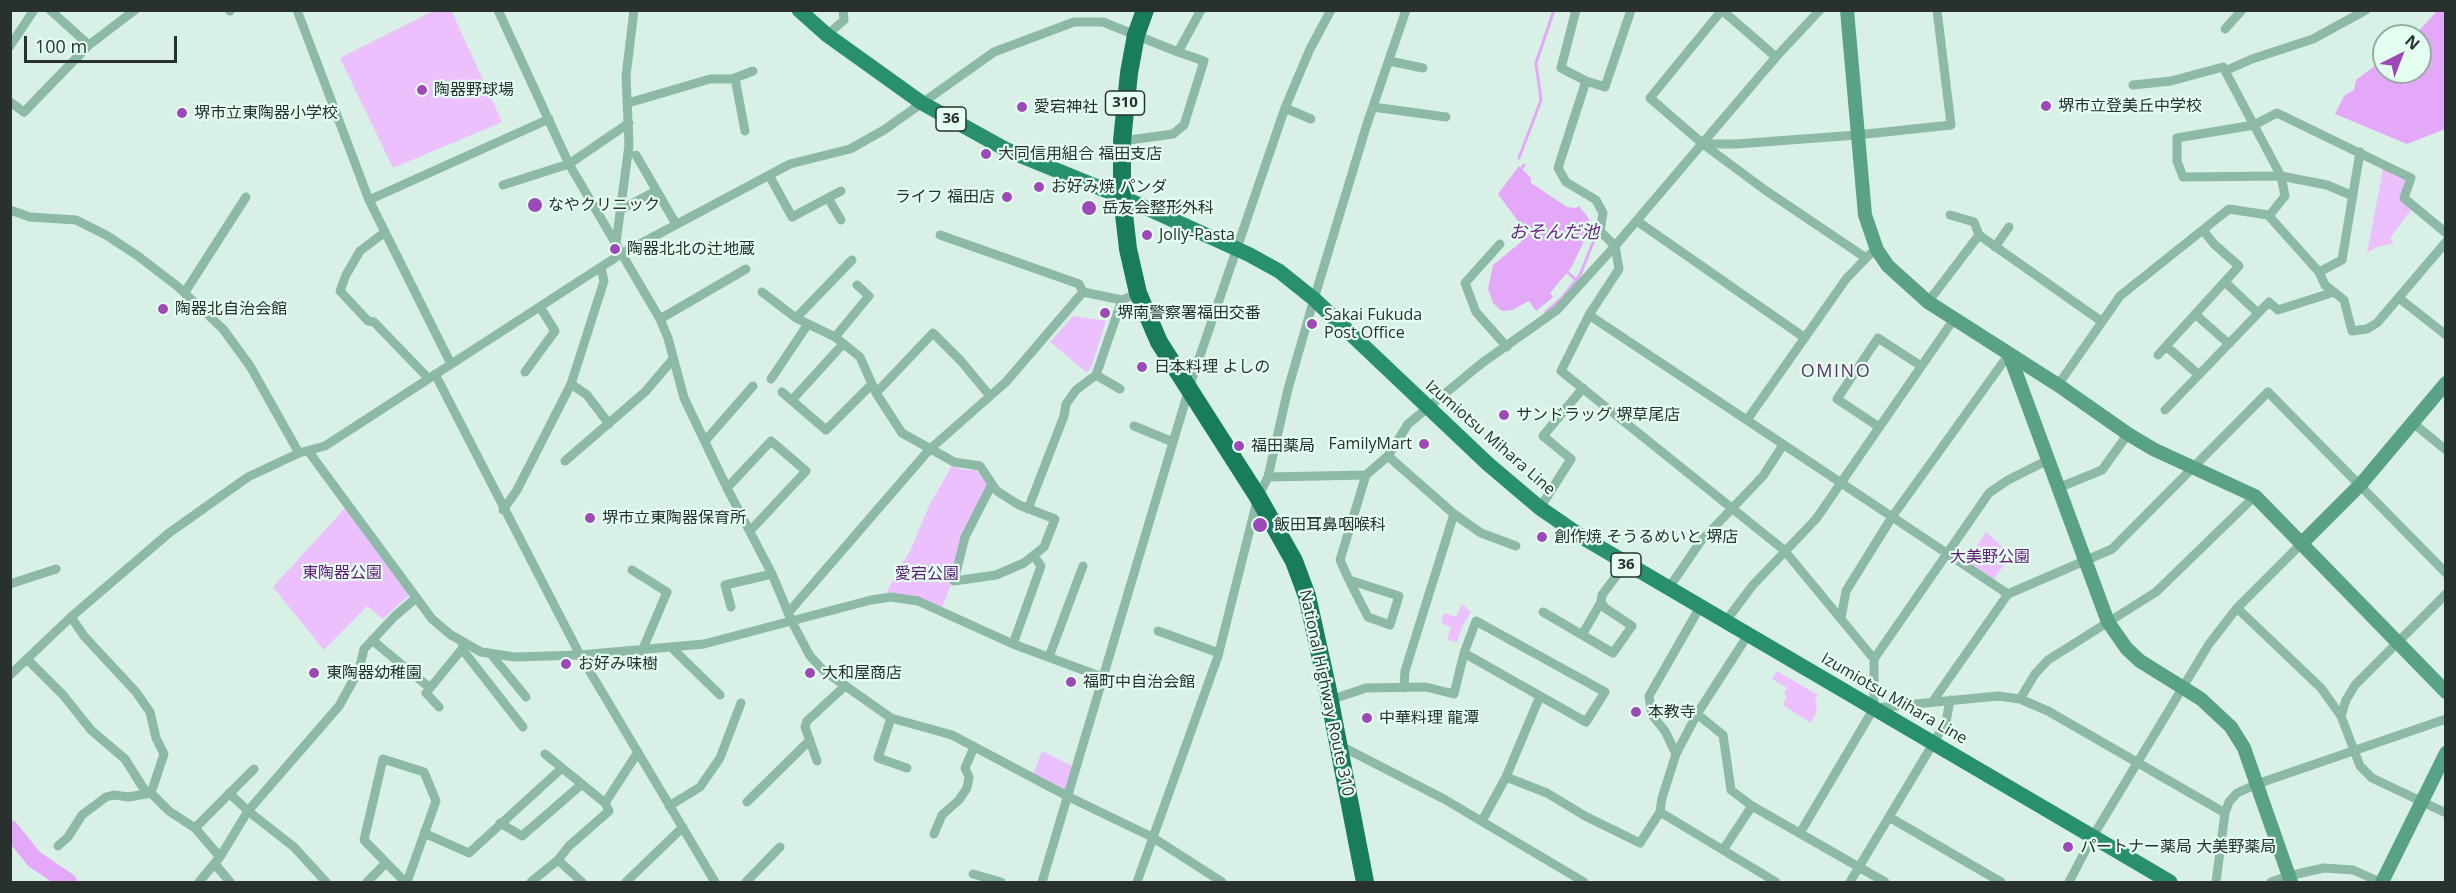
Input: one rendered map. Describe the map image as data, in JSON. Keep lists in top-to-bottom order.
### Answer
{
  "streets": {
    "highway": ["310", "National Highway Route 310"],
    "main road": ["36", "Izumiotsu Mihara Line"]
  },
  "crossings": [
    ["Izumiotsu Mihara Line", "National Highway Route 310"]
  ],
  "districts": ["OMINO"],
  "water": ["おそんだ池"],
  "parks": ["大美野公園", "東陶器公園", "愛宕公園"],
  "places": [
    "陶器野球場",
    "堺市立登美丘中学校",
    "愛宕神社",
    "堺市立東陶器小学校",
    "大同信用組合 福田支店",
    "お好み焼 パンダ",
    "ライフ 福田店",
    "なやクリニック",
    "岳友会整形外科",
    "Jolly-Pasta",
    "陶器北北の辻地蔵",
    "陶器北自治会館",
    "堺南警察署福田交番",
    "Sakai Fukuda Post Office",
    "日本料理 よしの",
    "サンドラッグ 堺草尾店",
    "FamilyMart",
    "福田薬局",
    "堺市立東陶器保育所",
    "飯田耳鼻咽喉科",
    "創作焼 そうるめいと 堺店",
    "お好み味樹",
    "東陶器幼稚園",
    "大和屋商店",
    "福町中自治会館",
    "本教寺",
    "中華料理 龍潭",
    "パートナー薬局 大美野薬局"
  ],
  "scale_bar": "100 m",
  "north": "top right"
}
